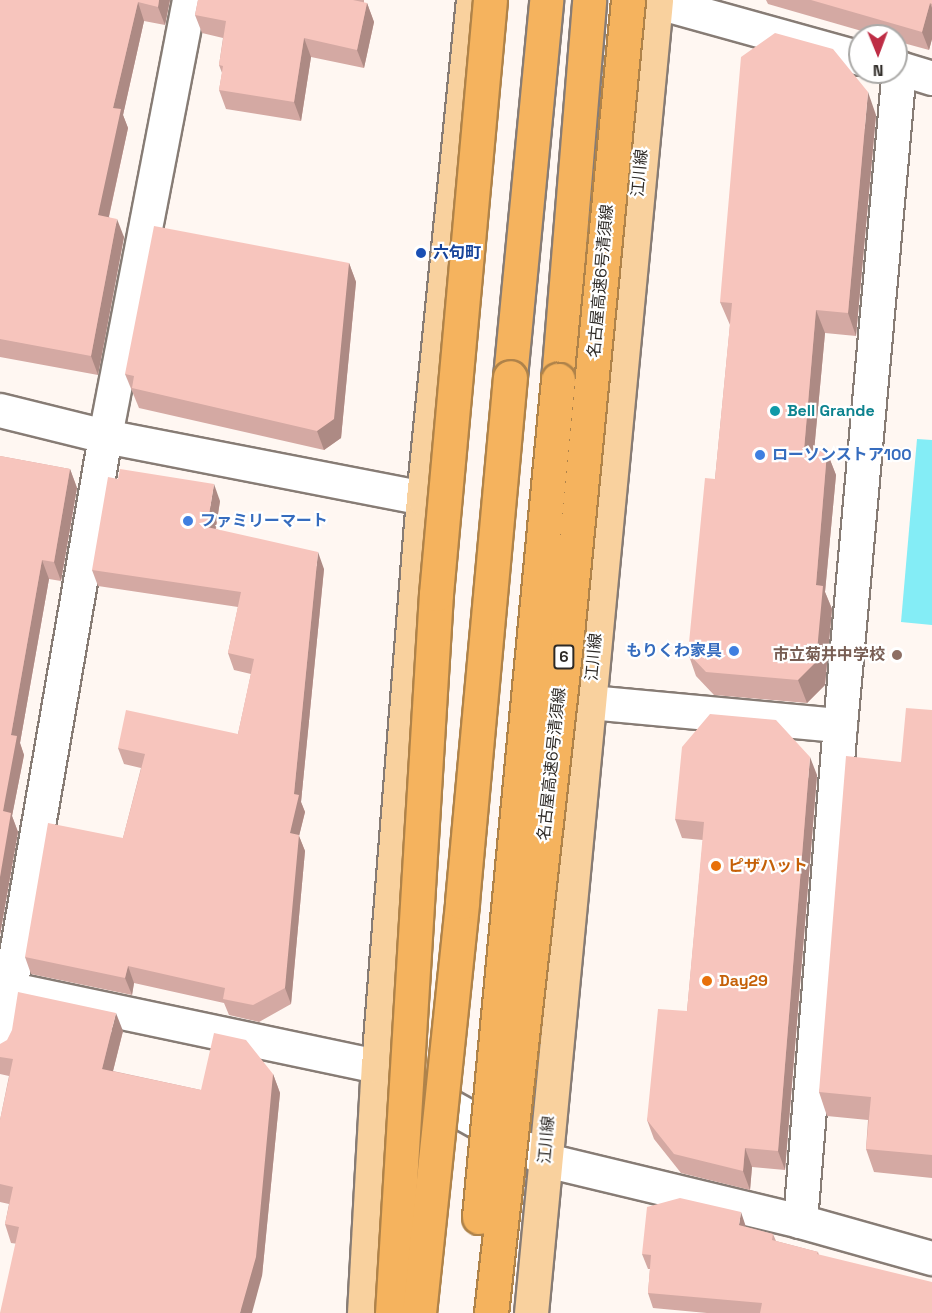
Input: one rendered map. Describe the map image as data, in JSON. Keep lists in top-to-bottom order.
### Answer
{
  "streets": {
    "highway": ["名古屋高速6号清須線", "6"],
    "main road": ["江川線"]
  },
  "crossings": [
    ["江川線", "名古屋高速6号清須線"]
  ],
  "places": [
    "六句町",
    "Bell Grande",
    "ローソンストア100",
    "ファミリーマート",
    "もりくわ家具",
    "市立菊井中学校",
    "ピザハット",
    "Day29"
  ],
  "north": "bottom"
}
